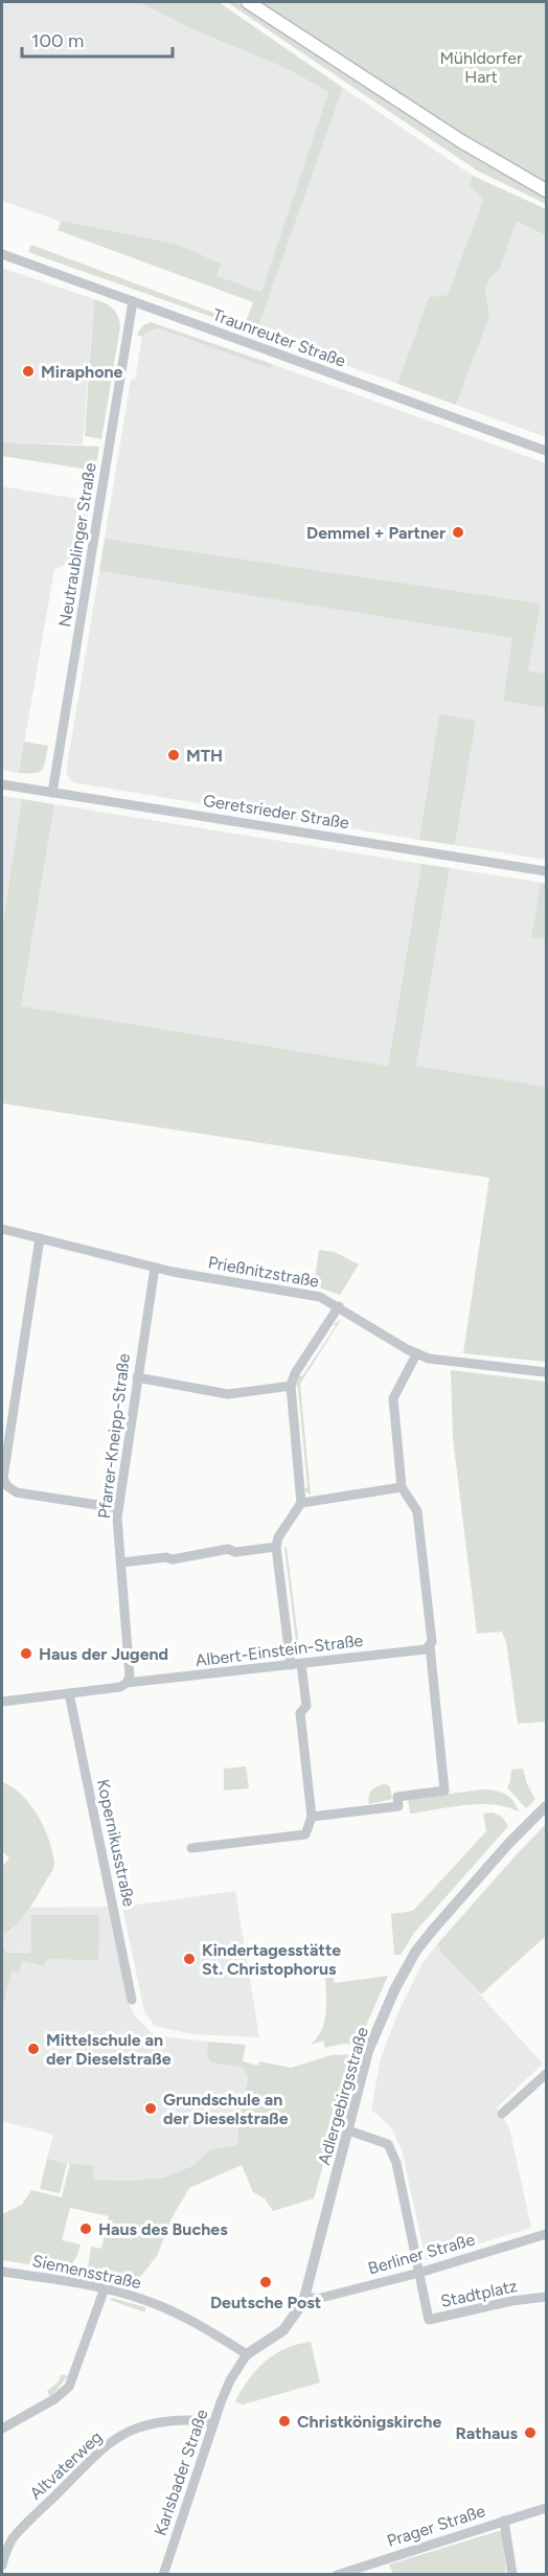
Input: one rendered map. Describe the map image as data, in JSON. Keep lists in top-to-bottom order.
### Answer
{
  "streets": {
    "street": [
      "Traunreuter Straße",
      "Neutraublinger Straße",
      "Geretsrieder Straße",
      "Prießnitzstraße",
      "Pfarrer-Kneipp-Straße",
      "Albert-Einstein-Straße",
      "Kopernikusstraße",
      "Adlergebirgsstraße",
      "Berliner Straße",
      "Siemensstraße",
      "Stadtplatz",
      "Altvaterweg",
      "Karlsbader Straße",
      "Prager Straße"
    ]
  },
  "crossings": [
    ["Traunreuter Straße", "Neutraublinger Straße"],
    ["Neutraublinger Straße", "Geretsrieder Straße"],
    ["Prießnitzstraße", "Pfarrer-Kneipp-Straße"],
    ["Pfarrer-Kneipp-Straße", "Albert-Einstein-Straße"],
    ["Adlergebirgsstraße", "Berliner Straße"],
    ["Adlergebirgsstraße", "Siemensstraße"],
    ["Adlergebirgsstraße", "Karlsbader Straße"],
    ["Berliner Straße", "Stadtplatz"],
    ["Siemensstraße", "Karlsbader Straße"],
    ["Altvaterweg", "Karlsbader Straße"]
  ],
  "parks": ["Mühldorfer Hart"],
  "places": [
    "Miraphone",
    "Demmel + Partner",
    "MTH",
    "Haus der Jugend",
    "Kindertagesstätte St. Christophorus",
    "Mittelschule an der Dieselstraße",
    "Grundschule an der Dieselstraße",
    "Haus des Buches",
    "Deutsche Post",
    "Christkönigskirche",
    "Rathaus"
  ],
  "scale_bar": "100 m"
}
